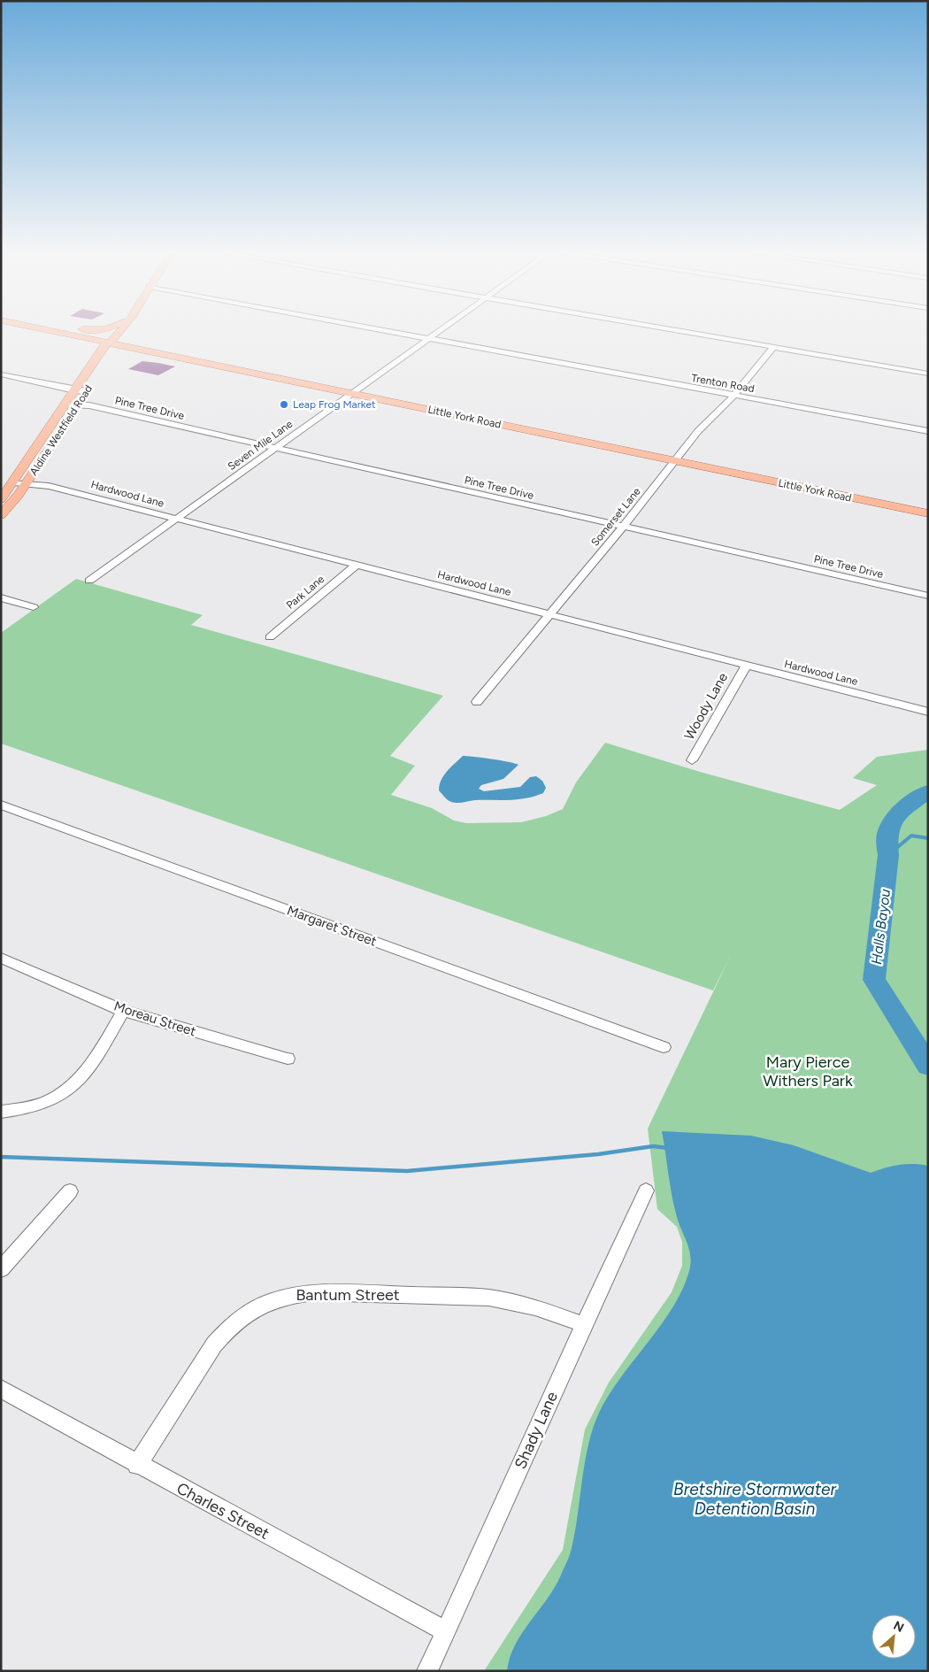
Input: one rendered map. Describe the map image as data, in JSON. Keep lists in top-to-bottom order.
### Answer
{
  "streets": {
    "main road": ["Little York Road", "Aldine Westfield Road"],
    "street": [
      "Trenton Road",
      "Pine Tree Drive",
      "Seven Mile Lane",
      "Hardwood Lane",
      "Somerset Lane",
      "Park Lane",
      "Woody Lane",
      "Margaret Street",
      "Moreau Street",
      "Bantum Street",
      "Shady Lane",
      "Charles Street"
    ]
  },
  "crossings": [
    ["Trenton Road", "Seven Mile Lane"],
    ["Trenton Road", "Somerset Lane"],
    ["Pine Tree Drive", "Aldine Westfield Road"],
    ["Pine Tree Drive", "Seven Mile Lane"],
    ["Pine Tree Drive", "Somerset Lane"],
    ["Little York Road", "Aldine Westfield Road"],
    ["Little York Road", "Seven Mile Lane"],
    ["Little York Road", "Somerset Lane"],
    ["Aldine Westfield Road", "Hardwood Lane"],
    ["Seven Mile Lane", "Hardwood Lane"],
    ["Hardwood Lane", "Somerset Lane"],
    ["Hardwood Lane", "Park Lane"],
    ["Hardwood Lane", "Woody Lane"],
    ["Bantum Street", "Shady Lane"],
    ["Bantum Street", "Charles Street"],
    ["Shady Lane", "Charles Street"]
  ],
  "water": ["Halls Bayou", "Bretshire Stormwater Detention Basin"],
  "parks": ["Mary Pierce Withers Park"],
  "places": ["Leap Frog Market"],
  "north": "top right"
}
